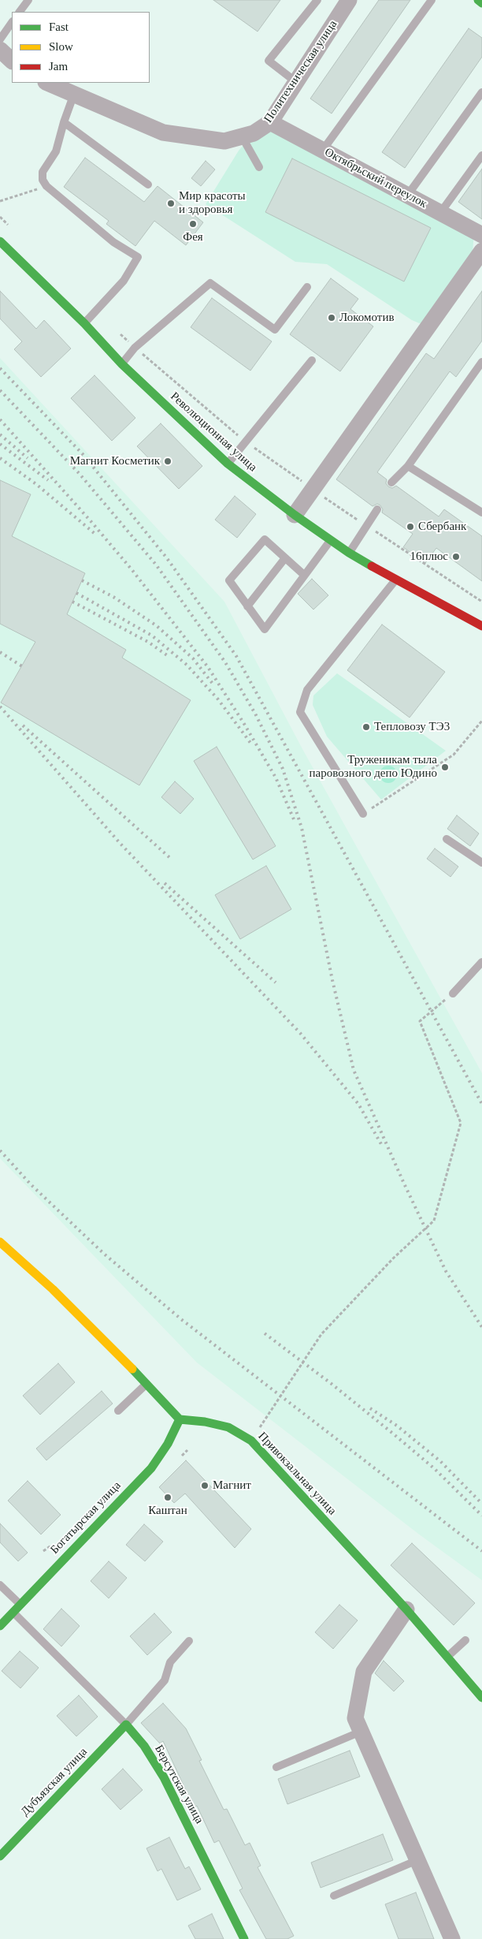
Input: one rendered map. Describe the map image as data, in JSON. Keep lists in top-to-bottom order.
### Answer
{
  "streets": {
    "street": [
      "Политехническая улица",
      "Октябрьский переулок",
      "Революционная улица",
      "Привокзальная улица",
      "Богатырская улица",
      "Дубъязская улица",
      "Берсутская улица"
    ]
  },
  "crossings": [
    ["Политехническая улица", "Октябрьский переулок"],
    ["Привокзальная улица", "Богатырская улица"],
    ["Богатырская улица", "Берсутская улица"],
    ["Дубъязская улица", "Берсутская улица"]
  ],
  "places": [
    "Мир красоты и здоровья",
    "Фея",
    "Локомотив",
    "Магнит Косметик",
    "Сбербанк",
    "16плюс",
    "Тепловозу ТЭ3",
    "Труженикам тыла паровозного депо Юдино",
    "Магнит",
    "Каштан"
  ],
  "legend": ["Fast", "Slow", "Jam"]
}
